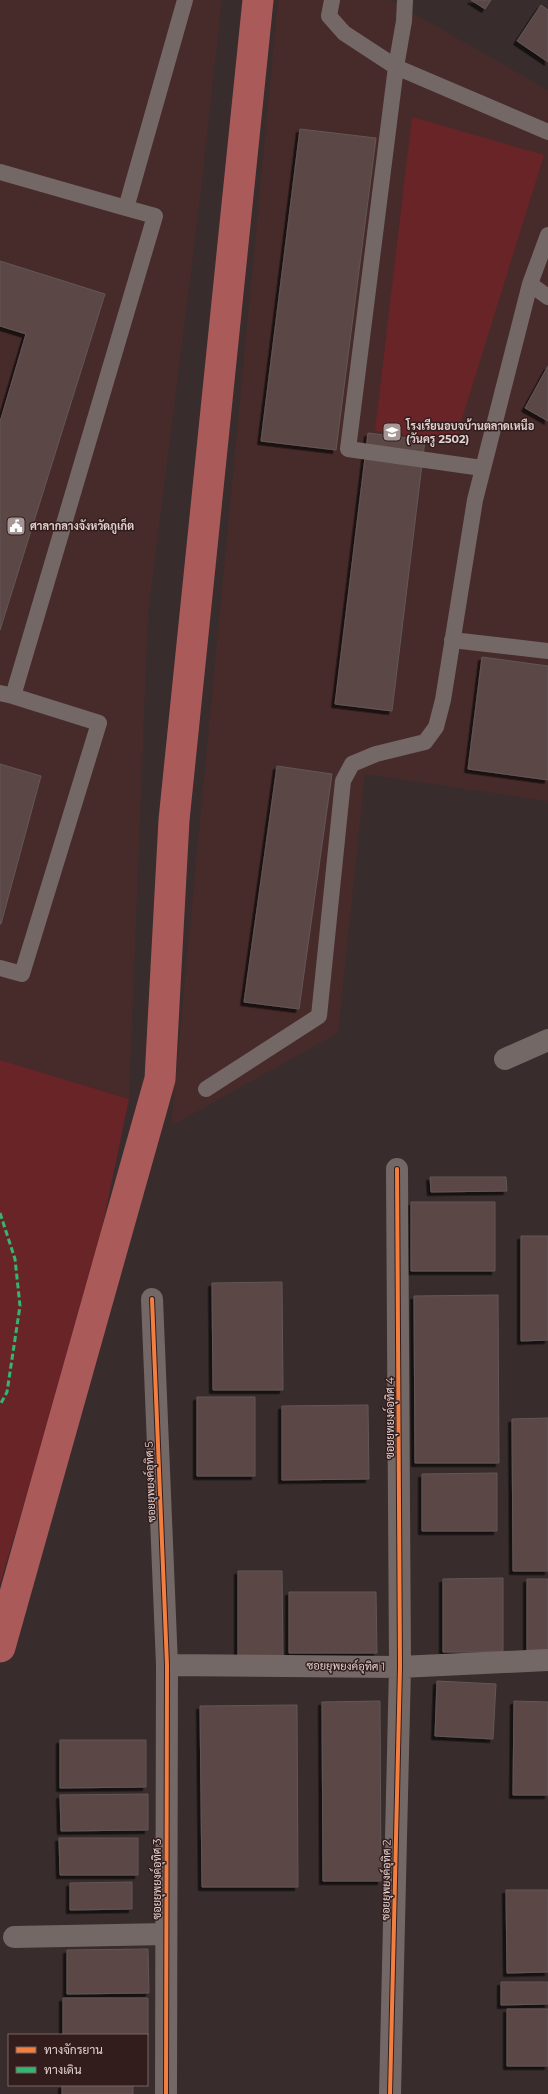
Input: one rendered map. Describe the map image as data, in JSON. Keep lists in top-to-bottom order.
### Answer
{
  "streets": {
    "street": [
      "ซอยยุพยงค์อุทิศ 4",
      "ซอยยุพยงค์อุทิศ 5",
      "ซอยยุพยงค์อุทิศ 1",
      "ซอยยุพยงค์อุทิศ 3",
      "ซอยยุพยงค์อุทิศ 2"
    ]
  },
  "crossings": [
    ["ซอยยุพยงค์อุทิศ 4", "ซอยยุพยงค์อุทิศ 1"],
    ["ซอยยุพยงค์อุทิศ 4", "ซอยยุพยงค์อุทิศ 2"],
    ["ซอยยุพยงค์อุทิศ 5", "ซอยยุพยงค์อุทิศ 1"],
    ["ซอยยุพยงค์อุทิศ 5", "ซอยยุพยงค์อุทิศ 3"],
    ["ซอยยุพยงค์อุทิศ 1", "ซอยยุพยงค์อุทิศ 3"],
    ["ซอยยุพยงค์อุทิศ 1", "ซอยยุพยงค์อุทิศ 2"]
  ],
  "places": {
    "school or university": ["โรงเรียนอบจบ้านตลาดเหนือ (วันครู 2502)"],
    "public building": ["ศาลากลางจังหวัดภูเก็ต"]
  },
  "legend": ["ทางจักรยาน", "ทางเดิน"]
}
